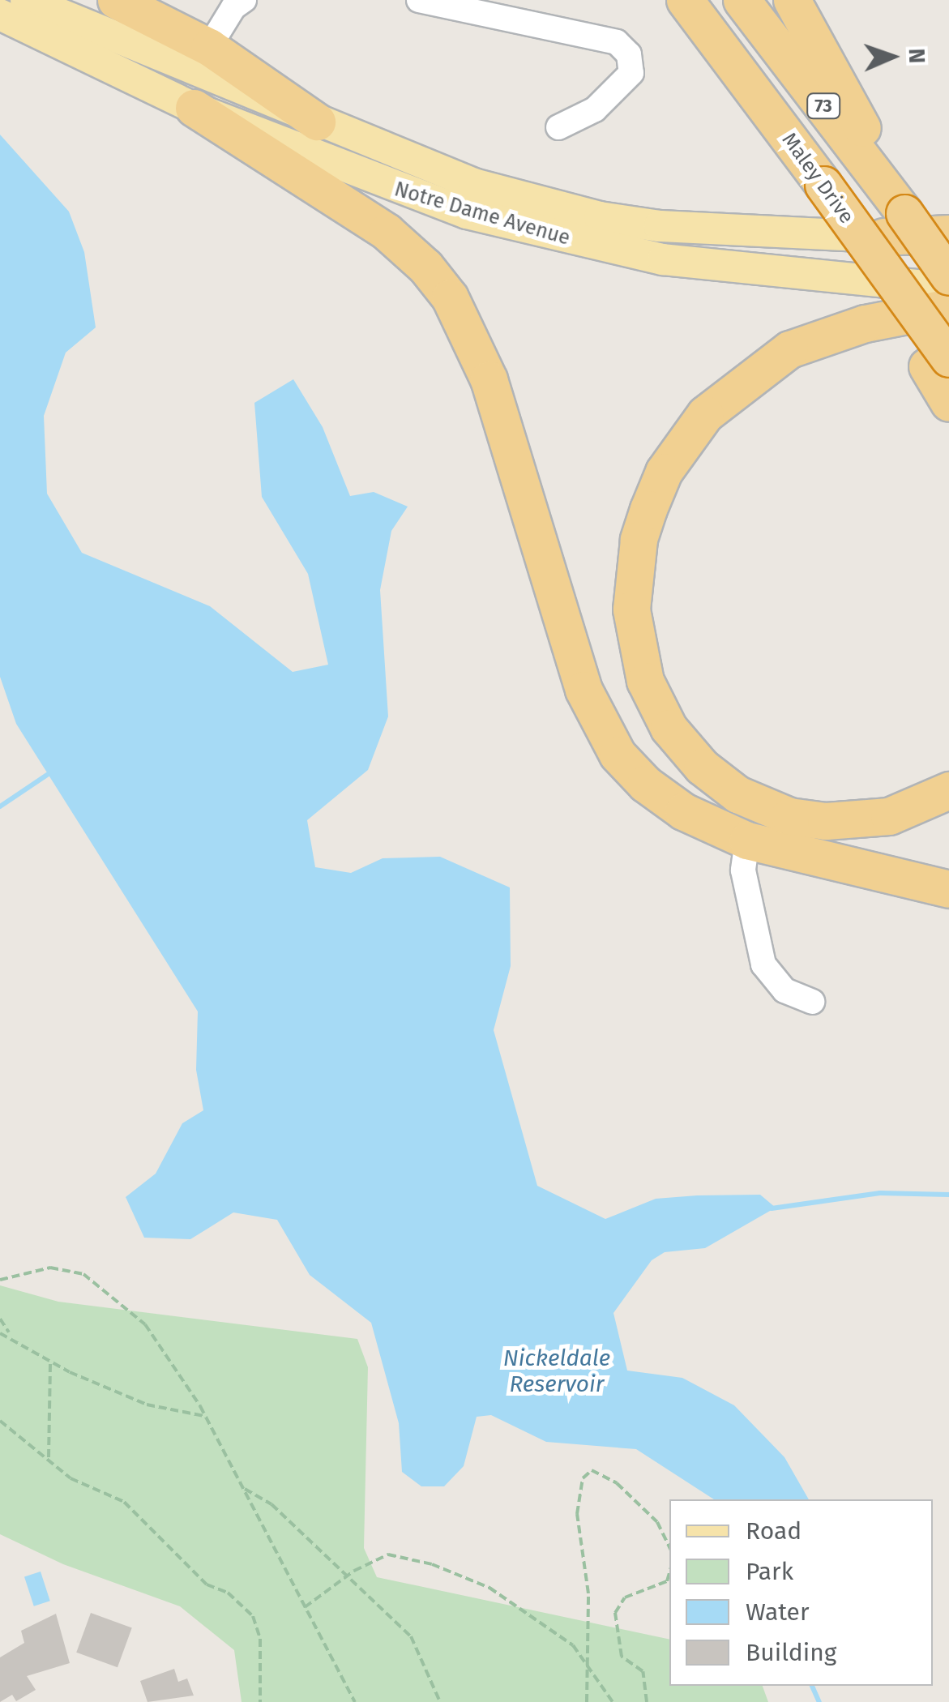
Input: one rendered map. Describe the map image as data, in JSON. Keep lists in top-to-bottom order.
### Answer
{
  "streets": {
    "highway": ["73", "Maley Drive"],
    "main road": ["Notre Dame Avenue"]
  },
  "crossings": [
    ["Maley Drive", "Notre Dame Avenue"]
  ],
  "water": ["Nickeldale Reservoir"],
  "legend": [
    "Road",
    "Park",
    "Water",
    "Building"
  ],
  "north": "right"
}
